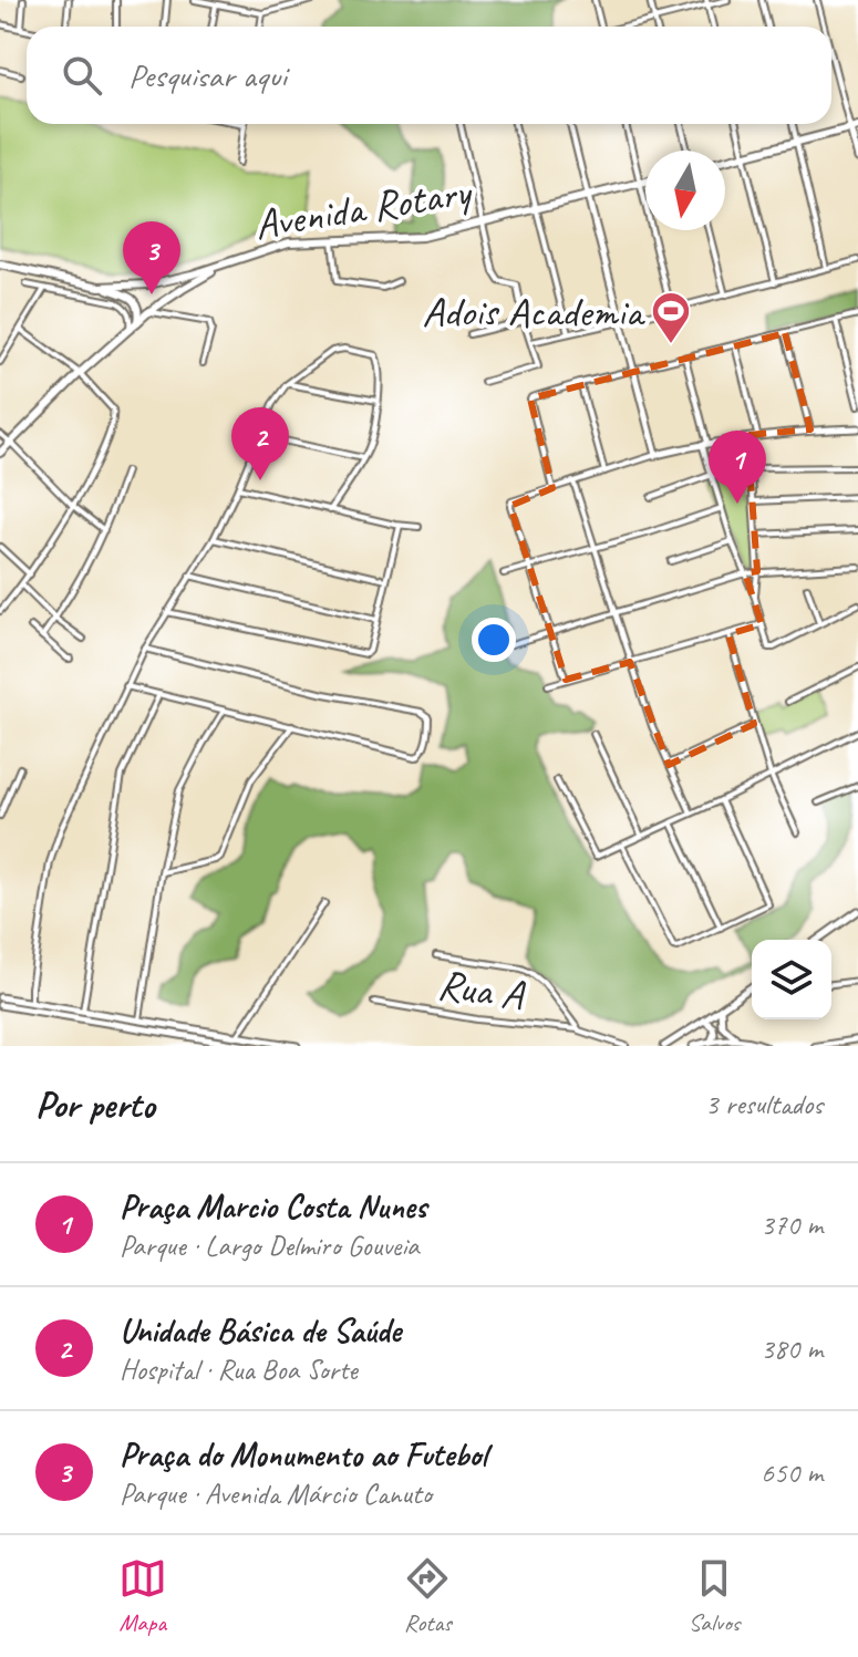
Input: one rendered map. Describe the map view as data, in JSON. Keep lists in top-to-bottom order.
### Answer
{
  "streets": {
    "main road": ["Avenida Rotary"],
    "street": ["Rua A"]
  },
  "places": {
    "sports": ["Adois Academia"]
  },
  "north": "bottom",
  "page": {
    "search": "Pesquisar aqui",
    "pins": ["3", "2", "1"],
    "heading": ["Por perto", "3 resultados"],
    "list": [
      {
        "mark": "1",
        "name": "Praça Marcio Costa Nunes",
        "note": "Parque · Largo Delmiro Gouveia",
        "value": "370 m"
      },
      {
        "mark": "2",
        "name": "Unidade Básica de Saúde",
        "note": "Hospital · Rua Boa Sorte",
        "value": "380 m"
      },
      {
        "mark": "3",
        "name": "Praça do Monumento ao Futebol",
        "note": "Parque · Avenida Márcio Canuto",
        "value": "650 m"
      }
    ],
    "nav": ["Mapa", "Rotas", "Salvos"]
  }
}
